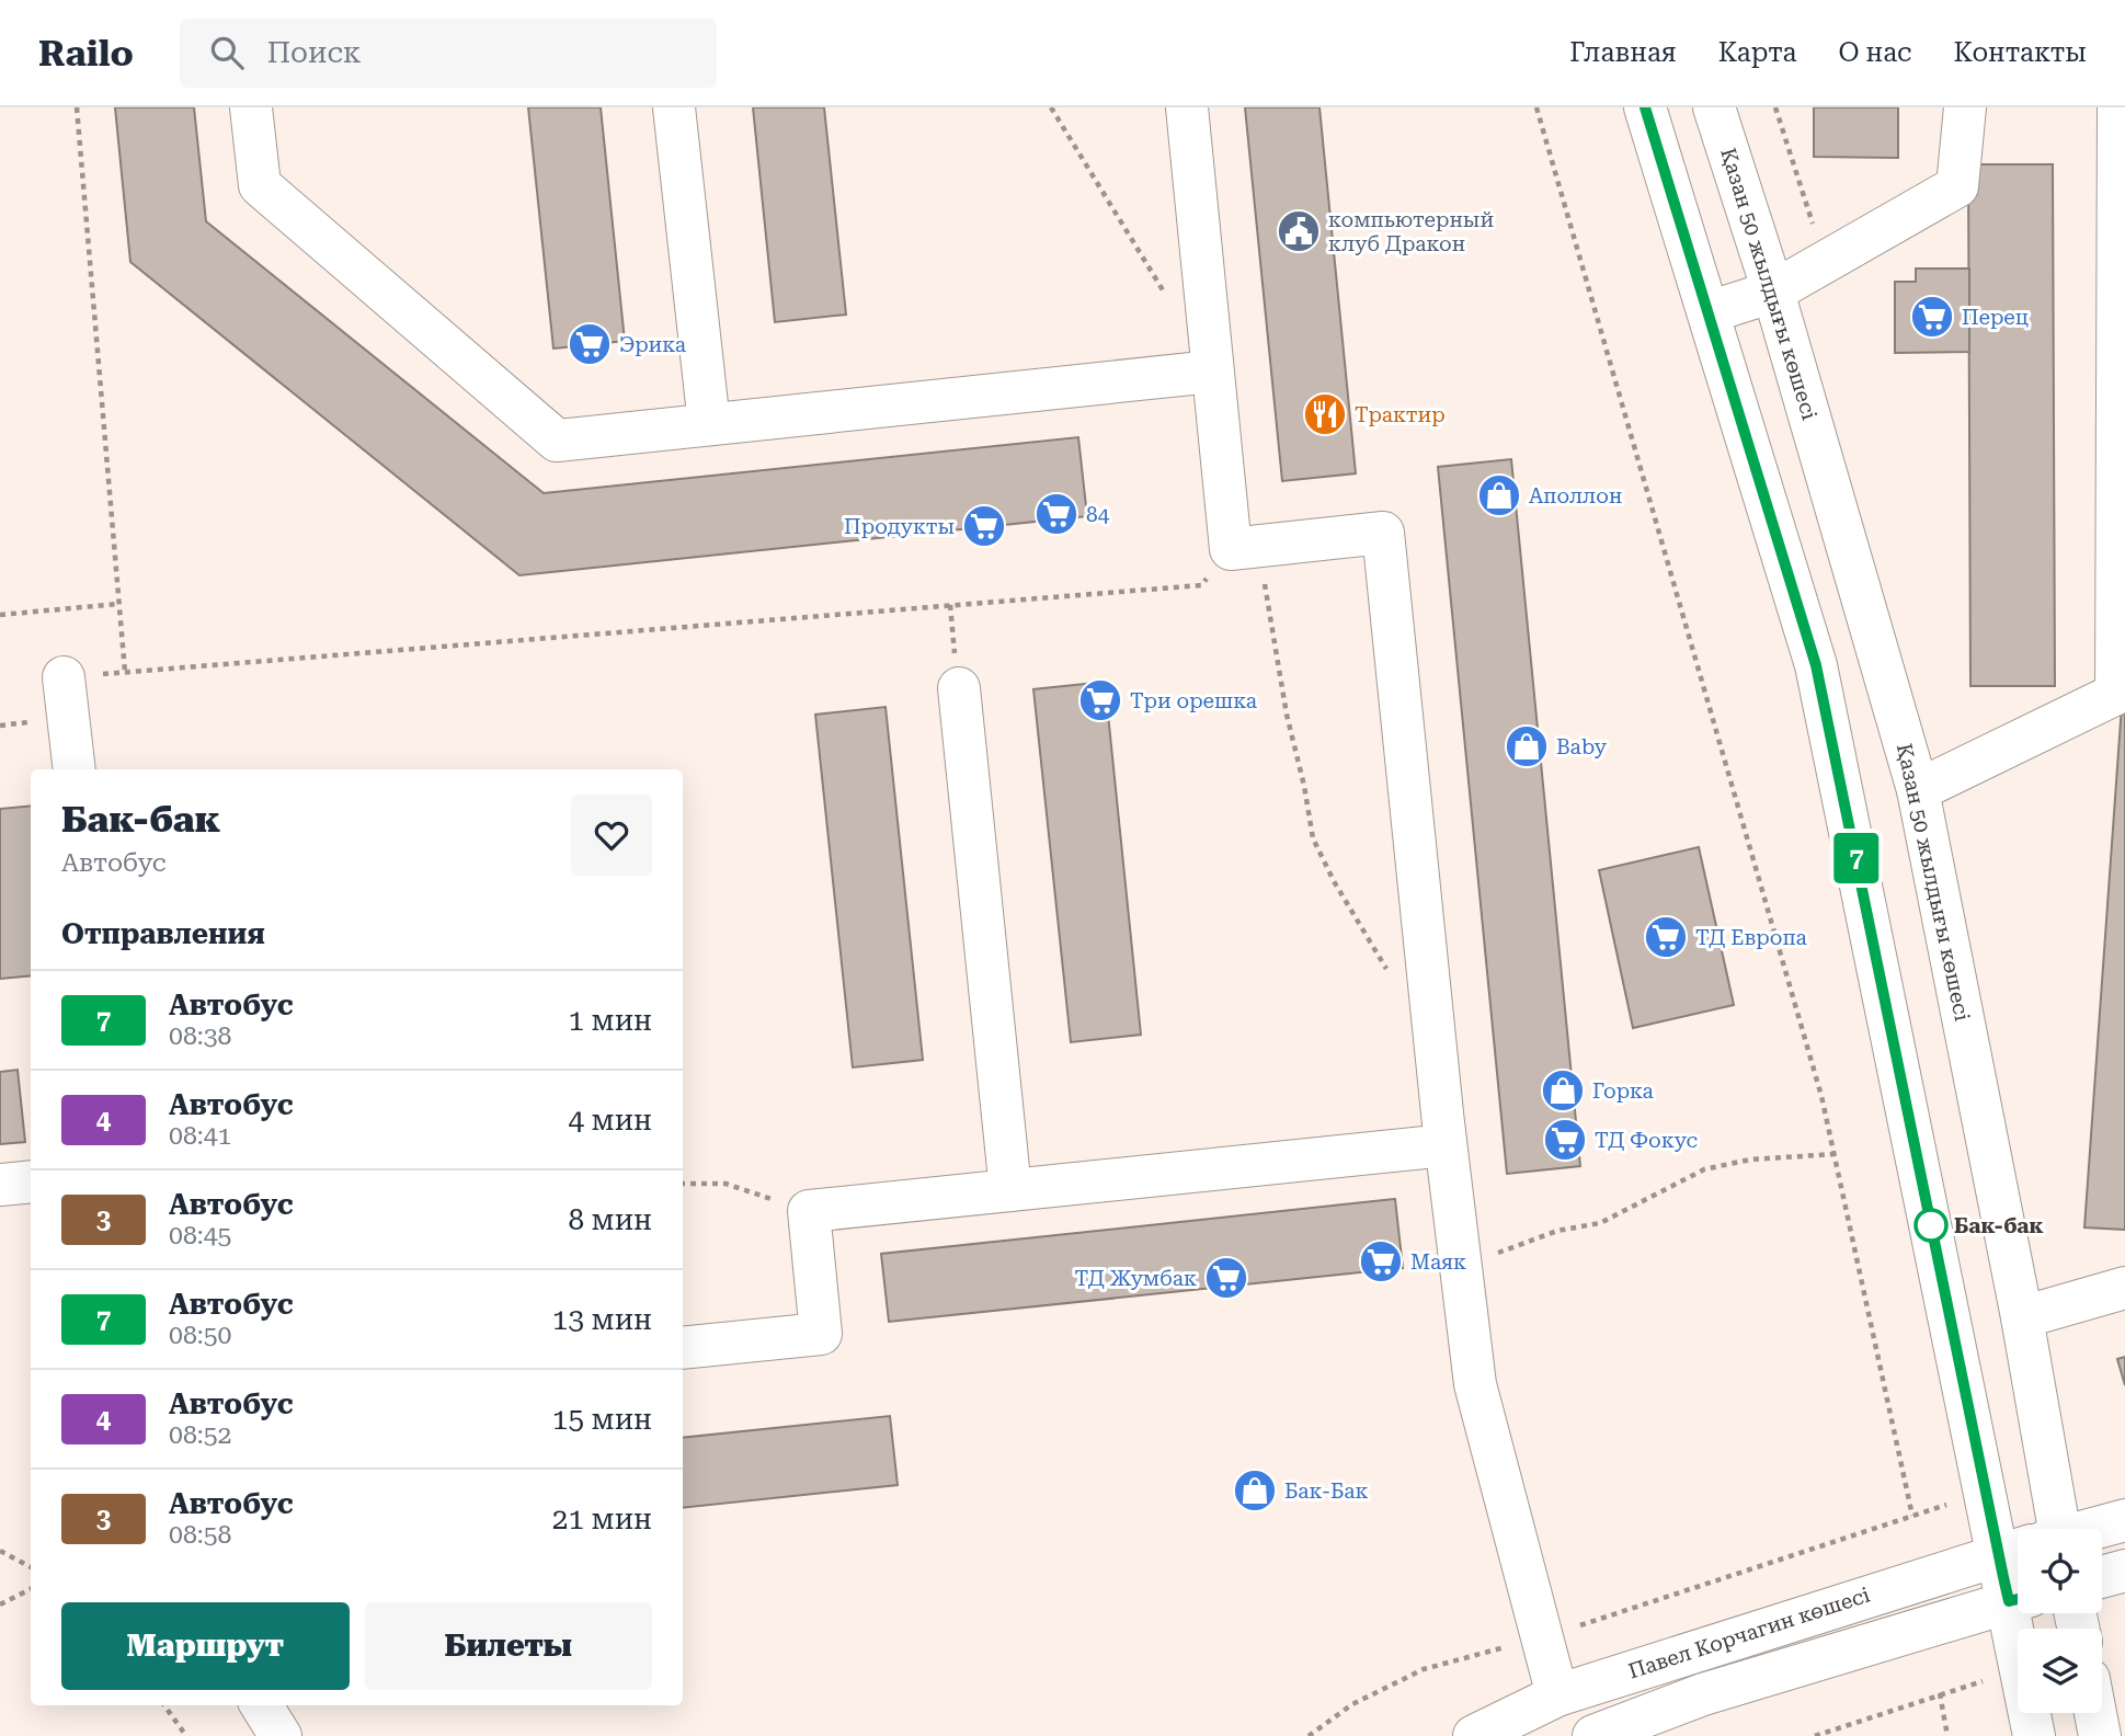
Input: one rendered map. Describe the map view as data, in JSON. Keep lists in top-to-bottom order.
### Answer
{
  "streets": {
    "street": ["Қазан 50 жылдығы көшесі", "Павел Корчагин көшесі"]
  },
  "places": {
    "public building": ["компьютерный клуб Дракон"],
    "supermarket": [
      "Перец",
      "Эрика",
      "84",
      "Продукты",
      "Три орешка",
      "ТД Европа",
      "ТД Фокус",
      "Маяк",
      "ТД Жумбак"
    ],
    "restaurant": ["Трактир"],
    "shop": [
      "Аполлон",
      "Baby",
      "Горка",
      "Бак-Бак"
    ],
    "other": ["Бак-бак"]
  },
  "lines": ["bus line 7"],
  "page": {
    "header": "Railo",
    "search": "Поиск",
    "nav": [
      "Главная",
      "Карта",
      "О нас",
      "Контакты"
    ],
    "on_map": "7",
    "heading": [
      ["Бак-бак", "Автобус"],
      "Отправления"
    ],
    "list": [
      {
        "mark": "7",
        "name": "Автобус",
        "note": "08:38",
        "value": "1 мин"
      },
      {
        "mark": "4",
        "name": "Автобус",
        "note": "08:41",
        "value": "4 мин"
      },
      {
        "mark": "3",
        "name": "Автобус",
        "note": "08:45",
        "value": "8 мин"
      },
      {
        "mark": "7",
        "name": "Автобус",
        "note": "08:50",
        "value": "13 мин"
      },
      {
        "mark": "4",
        "name": "Автобус",
        "note": "08:52",
        "value": "15 мин"
      },
      {
        "mark": "3",
        "name": "Автобус",
        "note": "08:58",
        "value": "21 мин"
      }
    ],
    "buttons": ["Маршрут", "Билеты"]
  }
}
